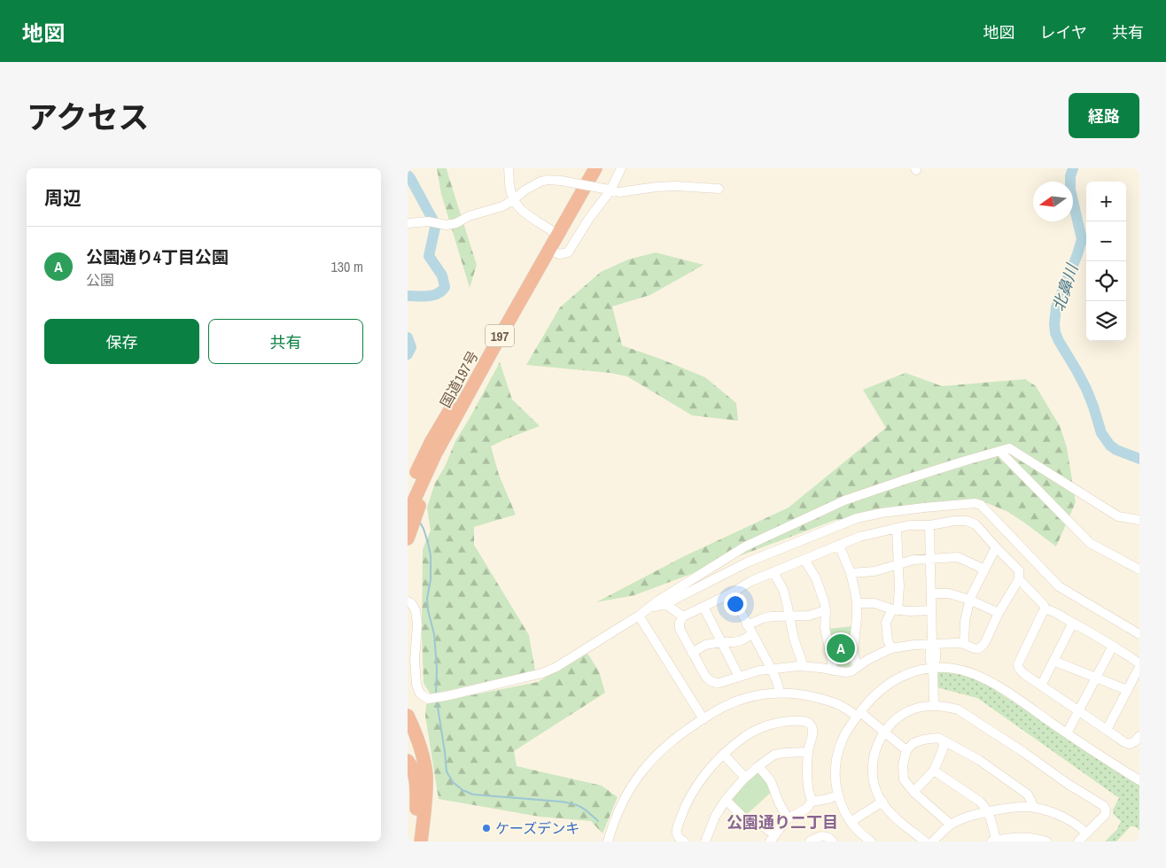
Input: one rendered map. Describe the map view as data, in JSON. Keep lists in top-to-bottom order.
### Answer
{
  "streets": {
    "highway": ["197", "国道197号"]
  },
  "districts": ["公園通り二丁目"],
  "water": ["北鼻川"],
  "places": ["ケーズデンキ"],
  "north": "left",
  "page": {
    "header": "地図",
    "nav": ["地図", "レイヤ", "共有"],
    "title": "アクセス",
    "buttons": [
      "経路",
      ["保存", "共有"]
    ],
    "heading": "周辺",
    "map_buttons": ["+", "−"],
    "list": [
      {
        "mark": "A",
        "name": "公園通り4丁目公園",
        "note": "公園",
        "value": "130 m"
      }
    ],
    "pins": "A"
  }
}
